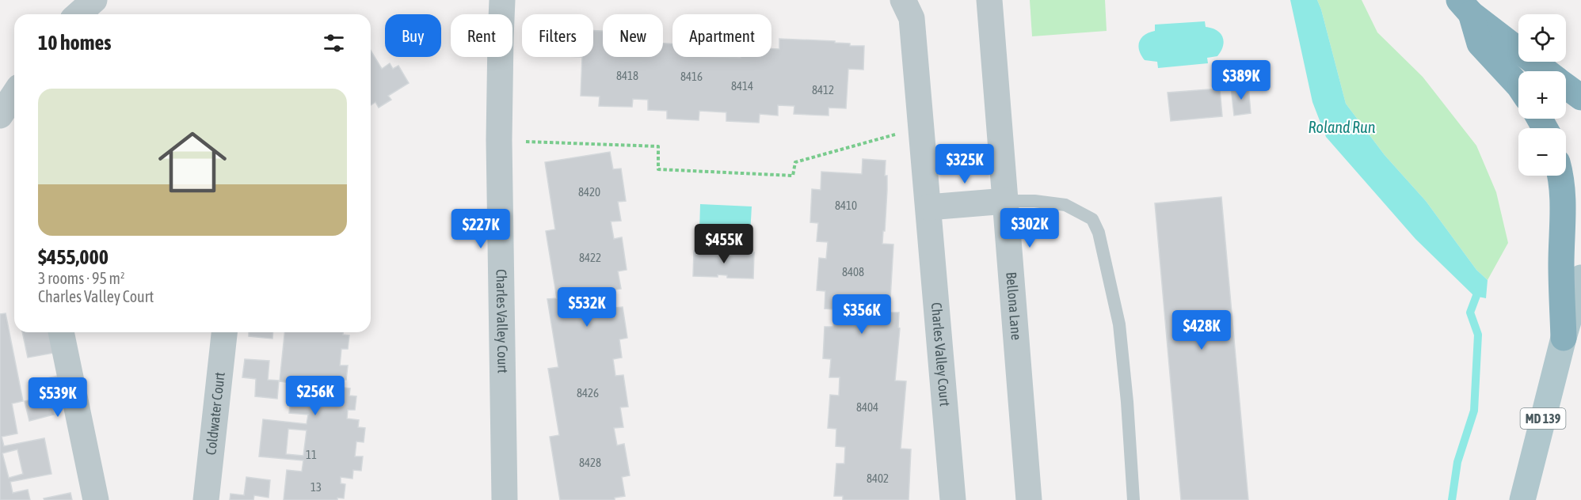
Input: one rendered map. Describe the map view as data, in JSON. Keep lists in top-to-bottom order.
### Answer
{
  "streets": {
    "main road": ["MD 139"],
    "street": ["Bellona Lane", "Charles Valley Court", "Coldwater Court"]
  },
  "water": ["Roland Run"],
  "house_numbers": [
    "8418",
    "8416",
    "8414",
    "8412",
    "8420",
    "8410",
    "8422",
    "8408",
    "8426",
    "8404",
    "11",
    "8428",
    "8402",
    "13"
  ],
  "page": {
    "map_buttons": ["+", "−"],
    "chip": [
      "Buy",
      "Rent",
      "Filters",
      "New",
      "Apartment"
    ],
    "heading": "10 homes",
    "price": [
      "$389K",
      "$325K",
      "$302K",
      "$227K",
      "$455K",
      "$532K",
      "$356K",
      "$428K",
      "$256K",
      "$539K"
    ],
    "list": [
      {
        "name": "$455,000",
        "note": "3 rooms · 95 m² · Charles Valley Court"
      }
    ]
  }
}
